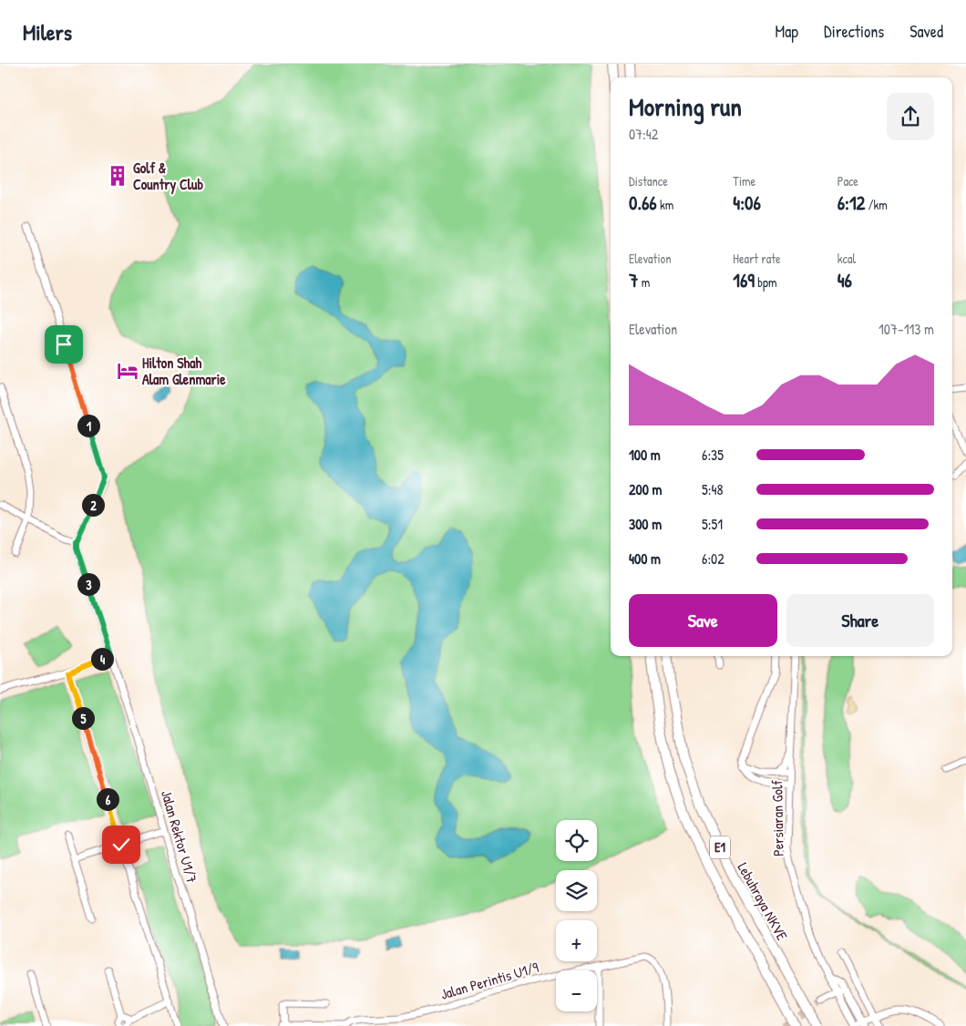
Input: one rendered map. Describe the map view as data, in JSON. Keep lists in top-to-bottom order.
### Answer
{
  "streets": {
    "highway": ["E1", "Lebuhraya NKVE"],
    "street": ["Persiaran Golf", "Jalan Rektor U1/7", "Jalan Perintis U1/9"]
  },
  "places": {
    "building": ["Golf & Country Club"],
    "hotel": ["Hilton Shah Alam Glenmarie"]
  },
  "page": {
    "header": "Milers",
    "nav": ["Map", "Directions", "Saved"],
    "heading": ["Morning run", "07:42"],
    "stats": [
      ["Distance", "0.66 km"],
      ["Time", "4:06"],
      ["Pace", "6:12 /km"],
      ["Elevation", "7 m"],
      ["Heart rate", "169 bpm"],
      ["kcal", "46"]
    ],
    "chart": ["Elevation", "107–113 m"],
    "pins": [
      "1",
      "2",
      "3",
      "4",
      "5",
      "6"
    ],
    "list": [
      {
        "name": "100 m",
        "note": "6:35"
      },
      {
        "name": "200 m",
        "note": "5:48"
      },
      {
        "name": "300 m",
        "note": "5:51"
      },
      {
        "name": "400 m",
        "note": "6:02"
      }
    ],
    "buttons": ["Save", "Share"],
    "map_buttons": ["+", "−"]
  }
}
